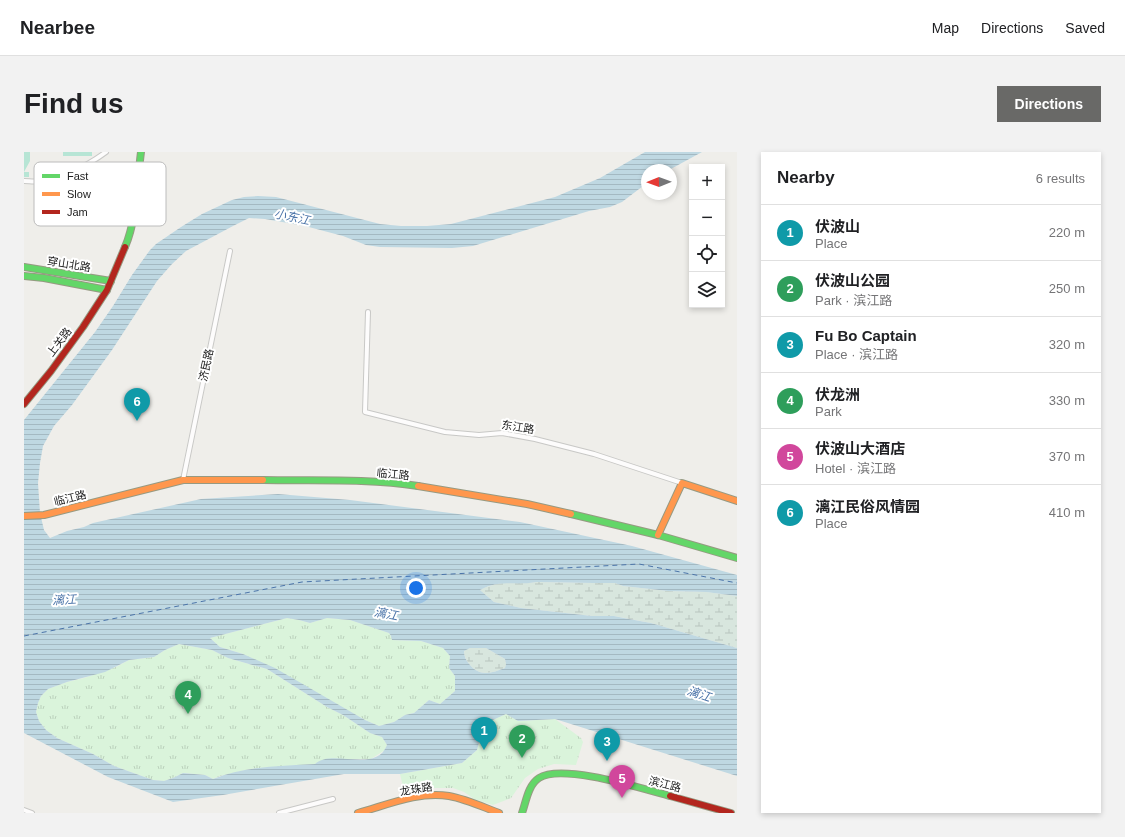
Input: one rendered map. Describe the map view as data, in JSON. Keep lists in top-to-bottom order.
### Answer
{
  "streets": {
    "street": [
      "穿山北路",
      "上关路",
      "济民路",
      "东江路",
      "临江路",
      "滨江路",
      "龙珠路"
    ]
  },
  "crossings": [
    ["穿山北路", "上关路"],
    ["济民路", "临江路"]
  ],
  "water": ["小东江", "漓江"],
  "legend": ["Fast", "Slow", "Jam"],
  "north": "left",
  "page": {
    "header": "Nearbee",
    "nav": ["Map", "Directions", "Saved"],
    "buttons": "Directions",
    "title": "Find us",
    "heading": ["Nearby", "6 results"],
    "map_buttons": ["+", "−"],
    "list": [
      {
        "mark": "1",
        "name": "伏波山",
        "note": "Place",
        "value": "220 m"
      },
      {
        "mark": "2",
        "name": "伏波山公园",
        "note": "Park · 滨江路",
        "value": "250 m"
      },
      {
        "mark": "3",
        "name": "Fu Bo Captain",
        "note": "Place · 滨江路",
        "value": "320 m"
      },
      {
        "mark": "4",
        "name": "伏龙洲",
        "note": "Park",
        "value": "330 m"
      },
      {
        "mark": "5",
        "name": "伏波山大酒店",
        "note": "Hotel · 滨江路",
        "value": "370 m"
      },
      {
        "mark": "6",
        "name": "漓江民俗风情园",
        "note": "Place",
        "value": "410 m"
      }
    ],
    "pins": [
      "6",
      "4",
      "1",
      "2",
      "3",
      "5"
    ]
  }
}
